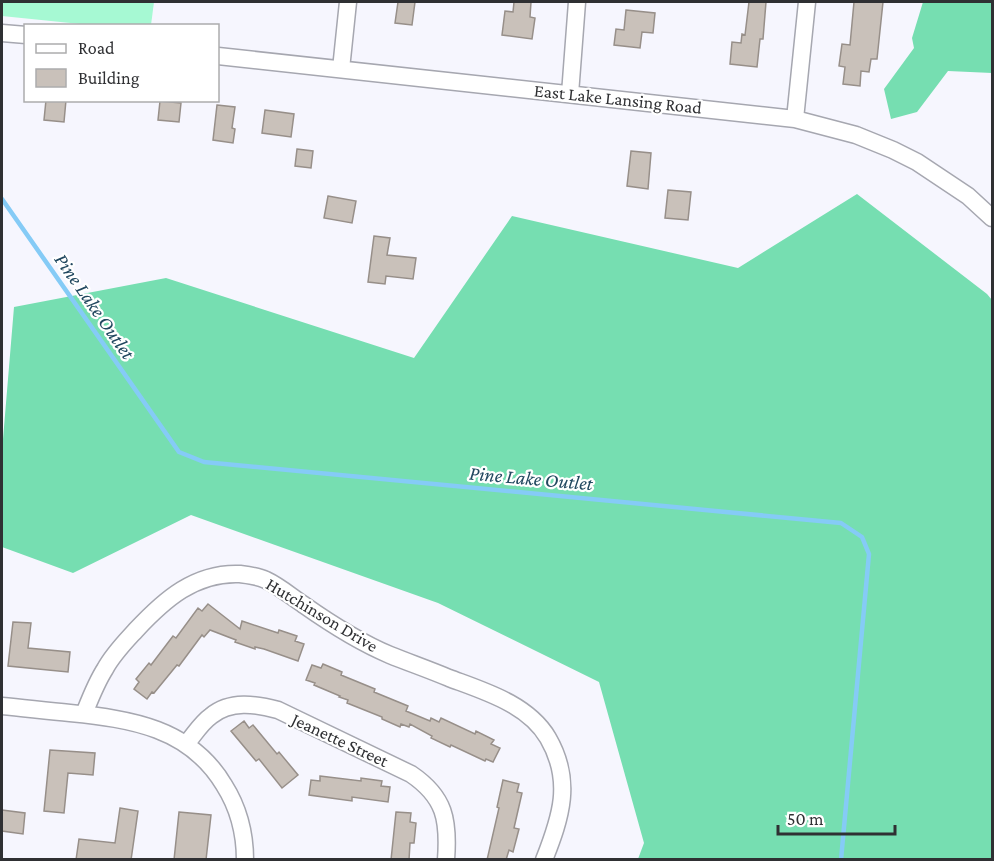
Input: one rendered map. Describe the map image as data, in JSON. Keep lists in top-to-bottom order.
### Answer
{
  "streets": {
    "street": ["East Lake Lansing Road", "Hutchinson Drive", "Jeanette Street"]
  },
  "water": ["Pine Lake Outlet"],
  "legend": ["Road", "Building"],
  "scale_bar": "50 m"
}
